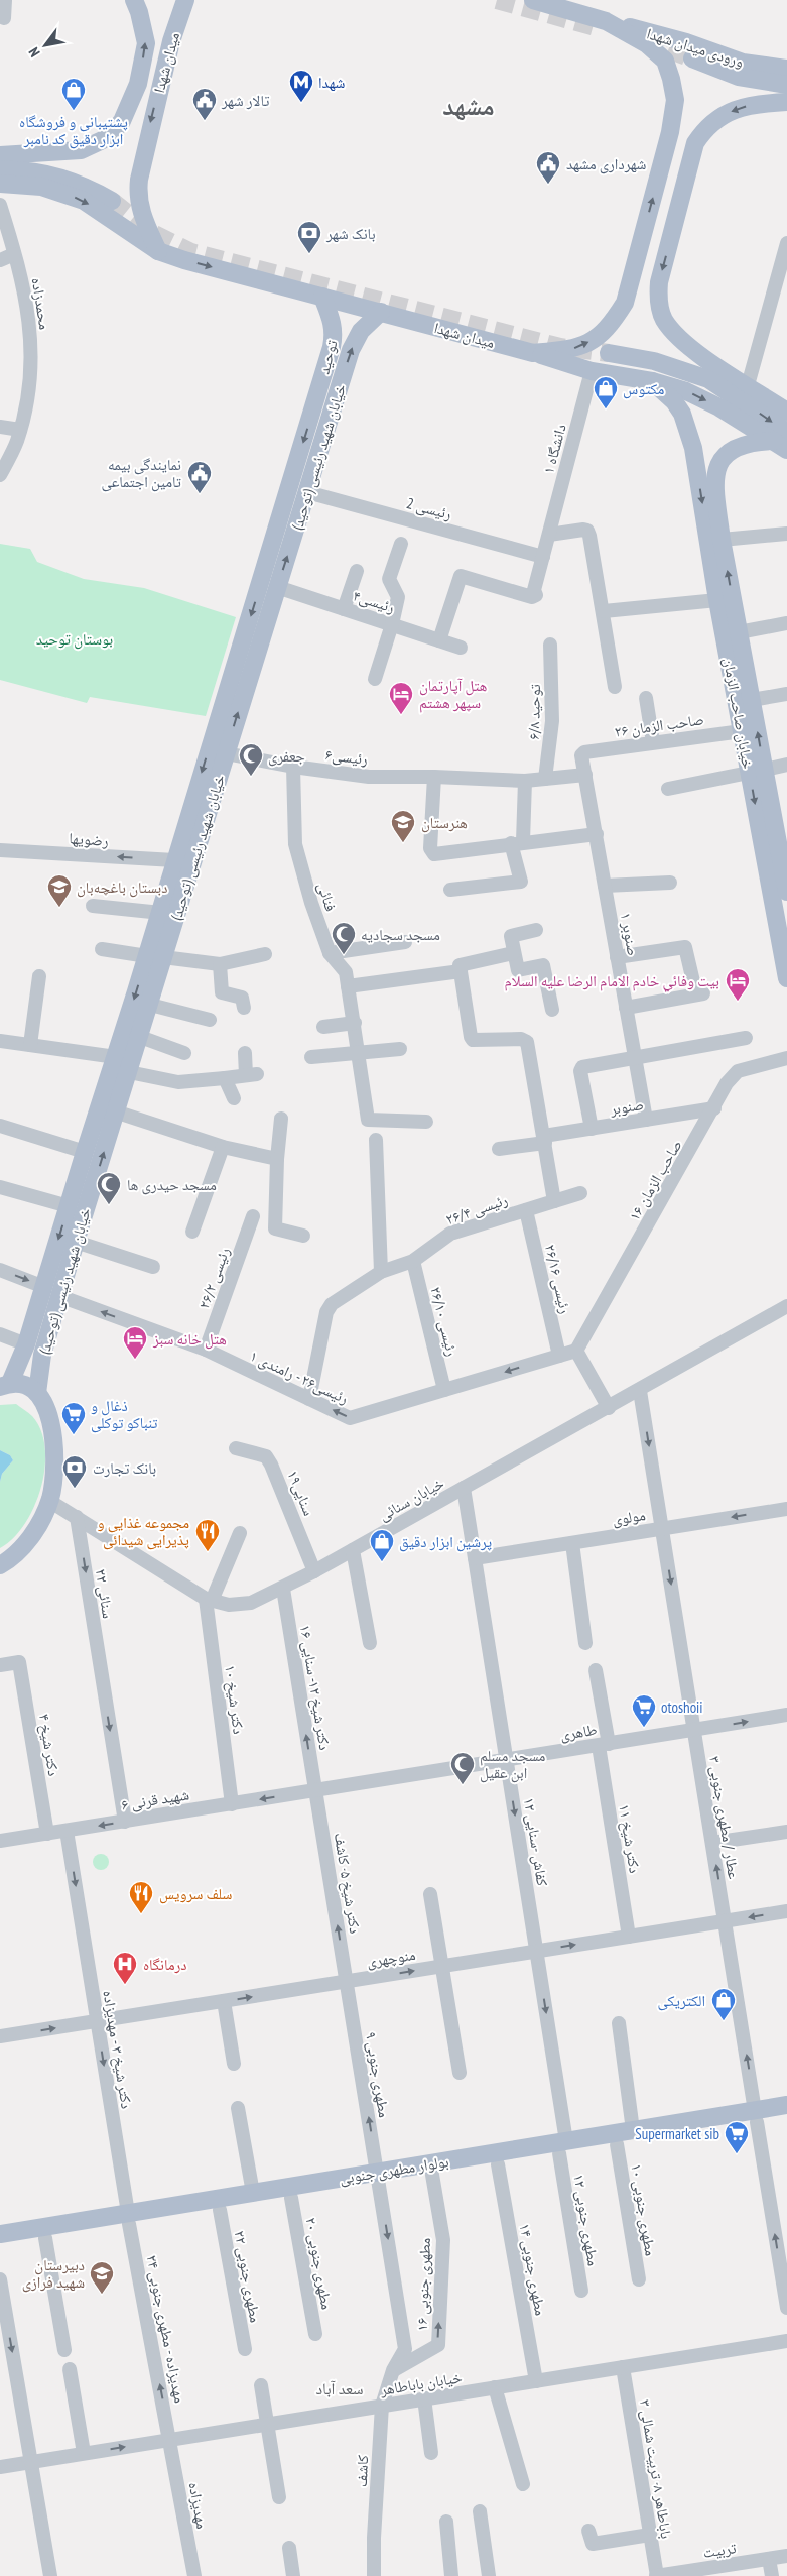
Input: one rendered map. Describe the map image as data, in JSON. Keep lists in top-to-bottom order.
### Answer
{
  "streets": {
    "main road": [
      "ورودی میدان شهدا",
      "میدان شهدا",
      "توحید",
      "خیابان شهید رئیسی (توحید)",
      "خیابان صاحب الزمان",
      "بولوار مطهری جنوبی"
    ],
    "street": [
      "محمدزاده",
      "دانشگاه ۱",
      "رئیسی 2",
      "رئیسی۴",
      "توحید ۶/۸",
      "صاحب الزمان ۲۶",
      "رئیسی۶",
      "رضویها",
      "فنائی",
      "صنوبر ۱",
      "صنوبر",
      "صاحب الزمان ۱۶",
      "رئیسی ۲۶/۴",
      "رئیسی ۲۶/۲",
      "رئیسی ۲۶/۱۶",
      "رئیسی ۲۶/۱۰",
      "رئیسی۲۶ - رامندی ۱",
      "سنایی۱۹",
      "خیابان سنائی",
      "مولوی",
      "سنائی ۲۲",
      "دکتر شیخ ۱۲- سنایی ۱۶",
      "دکتر شیخ ۱۰",
      "طاهری",
      "دکتر شیخ ۴",
      "شهید قرنی ۶",
      "عطار / مطهری جنوبی ۳",
      "دکتر شیخ ۱۱",
      "کفاش -سنایی ۱۲",
      "دکتر شیخ ۵- کاشف",
      "منوچهری",
      "دکتر شیخ ۳ - مهدیزاده",
      "مطهری جنوبی ۹",
      "مطهری جنوبی ۱۰",
      "مطهری جنوبی ۱۲",
      "مطهری جنوبی ۲۰",
      "مطهری جنوبی ۱۴",
      "مطهری جنوبی ۲۲",
      "مطهری جنوبی ۱۶",
      "مهدیزاده - مطهری جنوبی ۲۴",
      "خیابان باباطاهر",
      "باباطاهر ۸- تربیت شمالی ۳",
      "کاشف",
      "مهدیزاده",
      "تربیت"
    ]
  },
  "crossings": [
    ["ورودی میدان شهدا", "میدان شهدا"],
    ["میدان شهدا", "توحید"],
    ["میدان شهدا", "خیابان شهید رئیسی (توحید)"],
    ["توحید", "خیابان شهید رئیسی (توحید)"],
    ["دانشگاه ۱", "رئیسی 2"],
    ["دانشگاه ۱", "رئیسی۴"],
    ["خیابان شهید رئیسی (توحید)", "رئیسی 2"],
    ["خیابان شهید رئیسی (توحید)", "رئیسی۴"],
    ["خیابان شهید رئیسی (توحید)", "رئیسی۶"],
    ["خیابان شهید رئیسی (توحید)", "رضویها"],
    ["خیابان شهید رئیسی (توحید)", "رئیسی۲۶ - رامندی ۱"],
    ["توحید ۶/۸", "رئیسی۶"],
    ["خیابان صاحب الزمان", "صاحب الزمان ۲۶"],
    ["صاحب الزمان ۲۶", "صنوبر ۱"],
    ["رئیسی۶", "فنائی"],
    ["رئیسی۶", "صنوبر ۱"],
    ["صنوبر ۱", "صنوبر"],
    ["صنوبر", "صاحب الزمان ۱۶"],
    ["صاحب الزمان ۱۶", "رئیسی۲۶ - رامندی ۱"],
    ["رئیسی ۲۶/۴", "رئیسی ۲۶/۱۶"],
    ["رئیسی ۲۶/۴", "رئیسی ۲۶/۱۰"],
    ["رئیسی ۲۶/۴", "رئیسی۲۶ - رامندی ۱"],
    ["رئیسی ۲۶/۲", "رئیسی۲۶ - رامندی ۱"],
    ["رئیسی ۲۶/۱۶", "رئیسی۲۶ - رامندی ۱"],
    ["رئیسی ۲۶/۱۰", "رئیسی۲۶ - رامندی ۱"],
    ["سنایی۱۹", "خیابان سنائی"],
    ["خیابان سنائی", "سنائی ۲۲"],
    ["خیابان سنائی", "دکتر شیخ ۱۲- سنایی ۱۶"],
    ["خیابان سنائی", "دکتر شیخ ۱۰"],
    ["خیابان سنائی", "عطار / مطهری جنوبی ۳"],
    ["خیابان سنائی", "کفاش -سنایی ۱۲"],
    ["مولوی", "عطار / مطهری جنوبی ۳"],
    ["مولوی", "کفاش -سنایی ۱۲"],
    ["سنائی ۲۲", "شهید قرنی ۶"],
    ["دکتر شیخ ۱۲- سنایی ۱۶", "طاهری"],
    ["دکتر شیخ ۱۲- سنایی ۱۶", "شهید قرنی ۶"],
    ["دکتر شیخ ۱۲- سنایی ۱۶", "دکتر شیخ ۵- کاشف"],
    ["دکتر شیخ ۱۰", "شهید قرنی ۶"],
    ["طاهری", "شهید قرنی ۶"],
    ["طاهری", "عطار / مطهری جنوبی ۳"],
    ["طاهری", "دکتر شیخ ۱۱"],
    ["طاهری", "کفاش -سنایی ۱۲"],
    ["طاهری", "دکتر شیخ ۵- کاشف"],
    ["دکتر شیخ ۴", "شهید قرنی ۶"],
    ["شهید قرنی ۶", "دکتر شیخ ۵- کاشف"],
    ["شهید قرنی ۶", "دکتر شیخ ۳ - مهدیزاده"],
    ["عطار / مطهری جنوبی ۳", "منوچهری"],
    ["عطار / مطهری جنوبی ۳", "بولوار مطهری جنوبی"],
    ["دکتر شیخ ۱۱", "منوچهری"],
    ["کفاش -سنایی ۱۲", "منوچهری"],
    ["کفاش -سنایی ۱۲", "بولوار مطهری جنوبی"],
    ["کفاش -سنایی ۱۲", "مطهری جنوبی ۱۲"],
    ["دکتر شیخ ۵- کاشف", "منوچهری"],
    ["دکتر شیخ ۵- کاشف", "مطهری جنوبی ۹"],
    ["منوچهری", "دکتر شیخ ۳ - مهدیزاده"],
    ["منوچهری", "مطهری جنوبی ۹"],
    ["دکتر شیخ ۳ - مهدیزاده", "بولوار مطهری جنوبی"],
    ["دکتر شیخ ۳ - مهدیزاده", "مهدیزاده - مطهری جنوبی ۲۴"],
    ["مطهری جنوبی ۹", "بولوار مطهری جنوبی"],
    ["مطهری جنوبی ۹", "مطهری جنوبی ۱۶"],
    ["مطهری جنوبی ۹", "کاشف"],
    ["بولوار مطهری جنوبی", "مطهری جنوبی ۱۰"],
    ["بولوار مطهری جنوبی", "مطهری جنوبی ۱۲"],
    ["بولوار مطهری جنوبی", "مطهری جنوبی ۲۰"],
    ["بولوار مطهری جنوبی", "مطهری جنوبی ۱۴"],
    ["بولوار مطهری جنوبی", "مطهری جنوبی ۲۲"],
    ["بولوار مطهری جنوبی", "مطهری جنوبی ۱۶"],
    ["بولوار مطهری جنوبی", "مهدیزاده - مطهری جنوبی ۲۴"],
    ["مطهری جنوبی ۱۴", "خیابان باباطاهر"],
    ["مطهری جنوبی ۱۶", "کاشف"],
    ["مهدیزاده - مطهری جنوبی ۲۴", "خیابان باباطاهر"],
    ["مهدیزاده - مطهری جنوبی ۲۴", "مهدیزاده"],
    ["خیابان باباطاهر", "باباطاهر ۸- تربیت شمالی ۳"],
    ["خیابان باباطاهر", "کاشف"],
    ["خیابان باباطاهر", "مهدیزاده"],
    ["باباطاهر ۸- تربیت شمالی ۳", "تربیت"]
  ],
  "one_way": [
    "رئیسی۲۶ - رامندی ۱",
    "مولوی",
    "سنائی ۲۲",
    "شهید قرنی ۶",
    "دکتر شیخ ۳ - مهدیزاده",
    "مطهری جنوبی ۱۶"
  ],
  "districts": ["مشهد", "سعد آباد"],
  "parks": ["بوستان توحید"],
  "places": {
    "metro station": ["شهدا"],
    "shop": [
      "پشتیبانی و فروشگاه ابزار دقیق کد نامبر",
      "مکتوس",
      "پرشین ابزار دقیق",
      "الکتریکی"
    ],
    "public building": ["تالار شهر", "شهرداری مشهد", "نمایندگی بیمه تامین اجتماعی"],
    "bank": ["بانک شهر", "بانک تجارت"],
    "hotel": ["هتل آپارتمان سپهر هشتم", "بيت وفائي خادم الامام الرضا عليه السلام", "هتل خانه سبز"],
    "mosque": [
      "جعفری",
      "مسجد سجادیه",
      "مسجد حیدری ها",
      "مسجد مسلم ابن عقیل"
    ],
    "school or university": ["هنرستان", "دبستان باغچه‌بان", "دبیرستان شهید فرازی"],
    "supermarket": ["ذغال و تنباکو توکلی", "otoshoii", "Supermarket sib"],
    "restaurant": ["مجموعه غذایی و پذیرایی شیدائی", "سلف سرویس"],
    "hospital": ["درمانگاه"]
  },
  "north": "bottom left"
}
